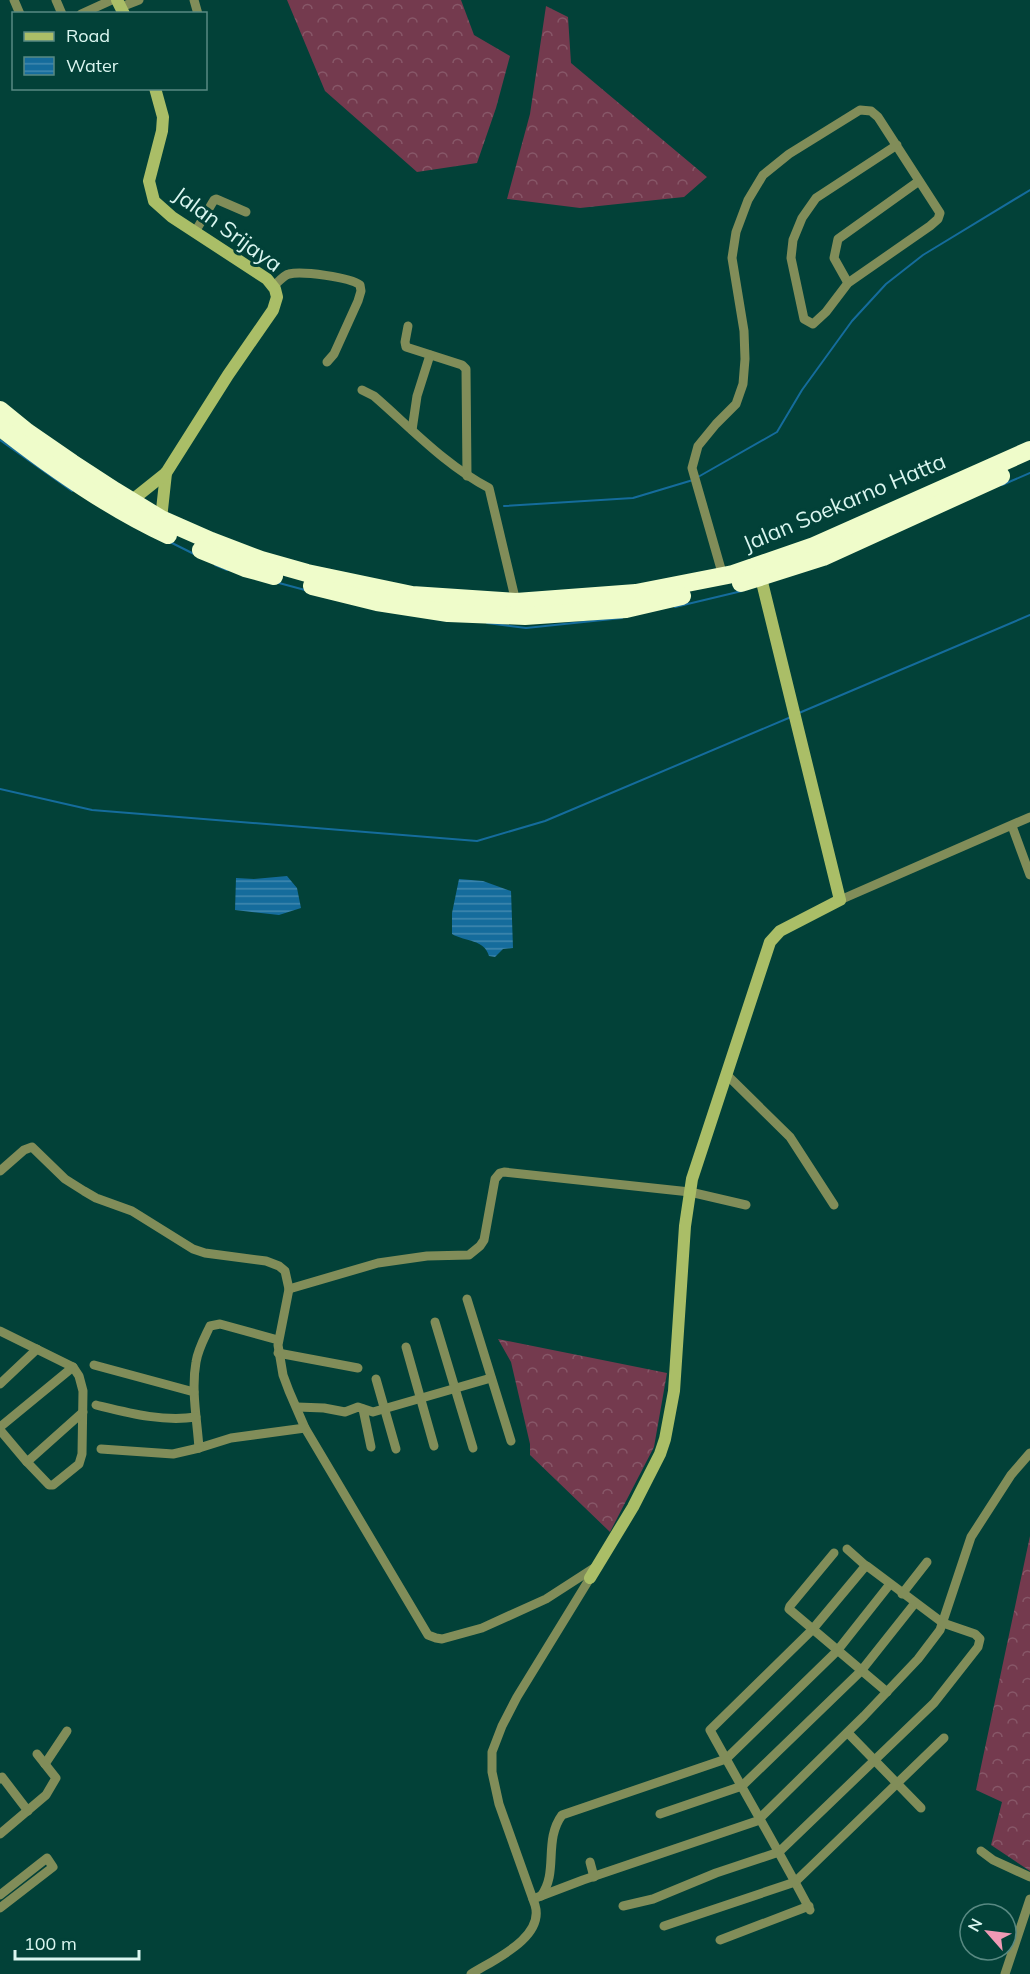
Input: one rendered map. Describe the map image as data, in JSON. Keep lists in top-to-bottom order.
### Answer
{
  "streets": {
    "highway": ["Jalan Soekarno Hatta"],
    "street": ["Jalan Srijaya"]
  },
  "crossings": [
    ["Jalan Srijaya", "Jalan Soekarno Hatta"]
  ],
  "legend": ["Road", "Water"],
  "scale_bar": "100 m",
  "north": "top left"
}
